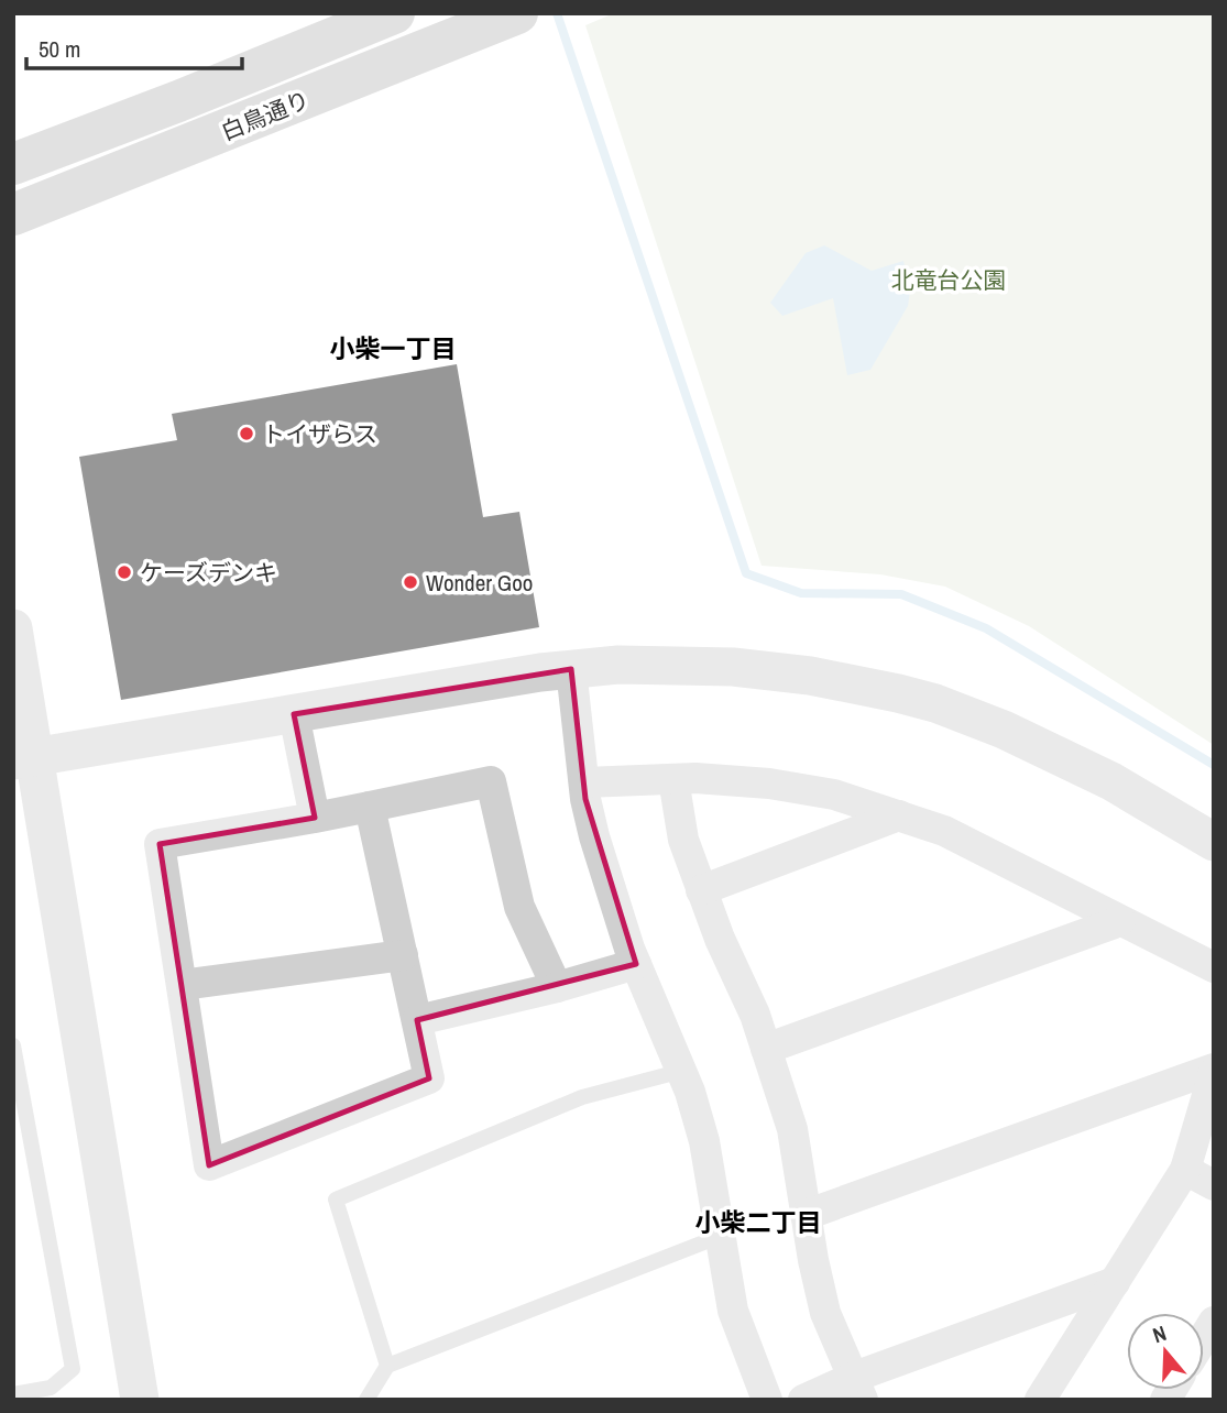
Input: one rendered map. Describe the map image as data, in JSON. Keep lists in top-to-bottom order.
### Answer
{
  "streets": {
    "main road": ["白鳥通り"]
  },
  "districts": ["小柴一丁目", "小柴二丁目"],
  "parks": ["北竜台公園"],
  "places": ["トイザらス", "ケーズデンキ", "Wonder Goo"],
  "scale_bar": "50 m",
  "north": "top"
}
